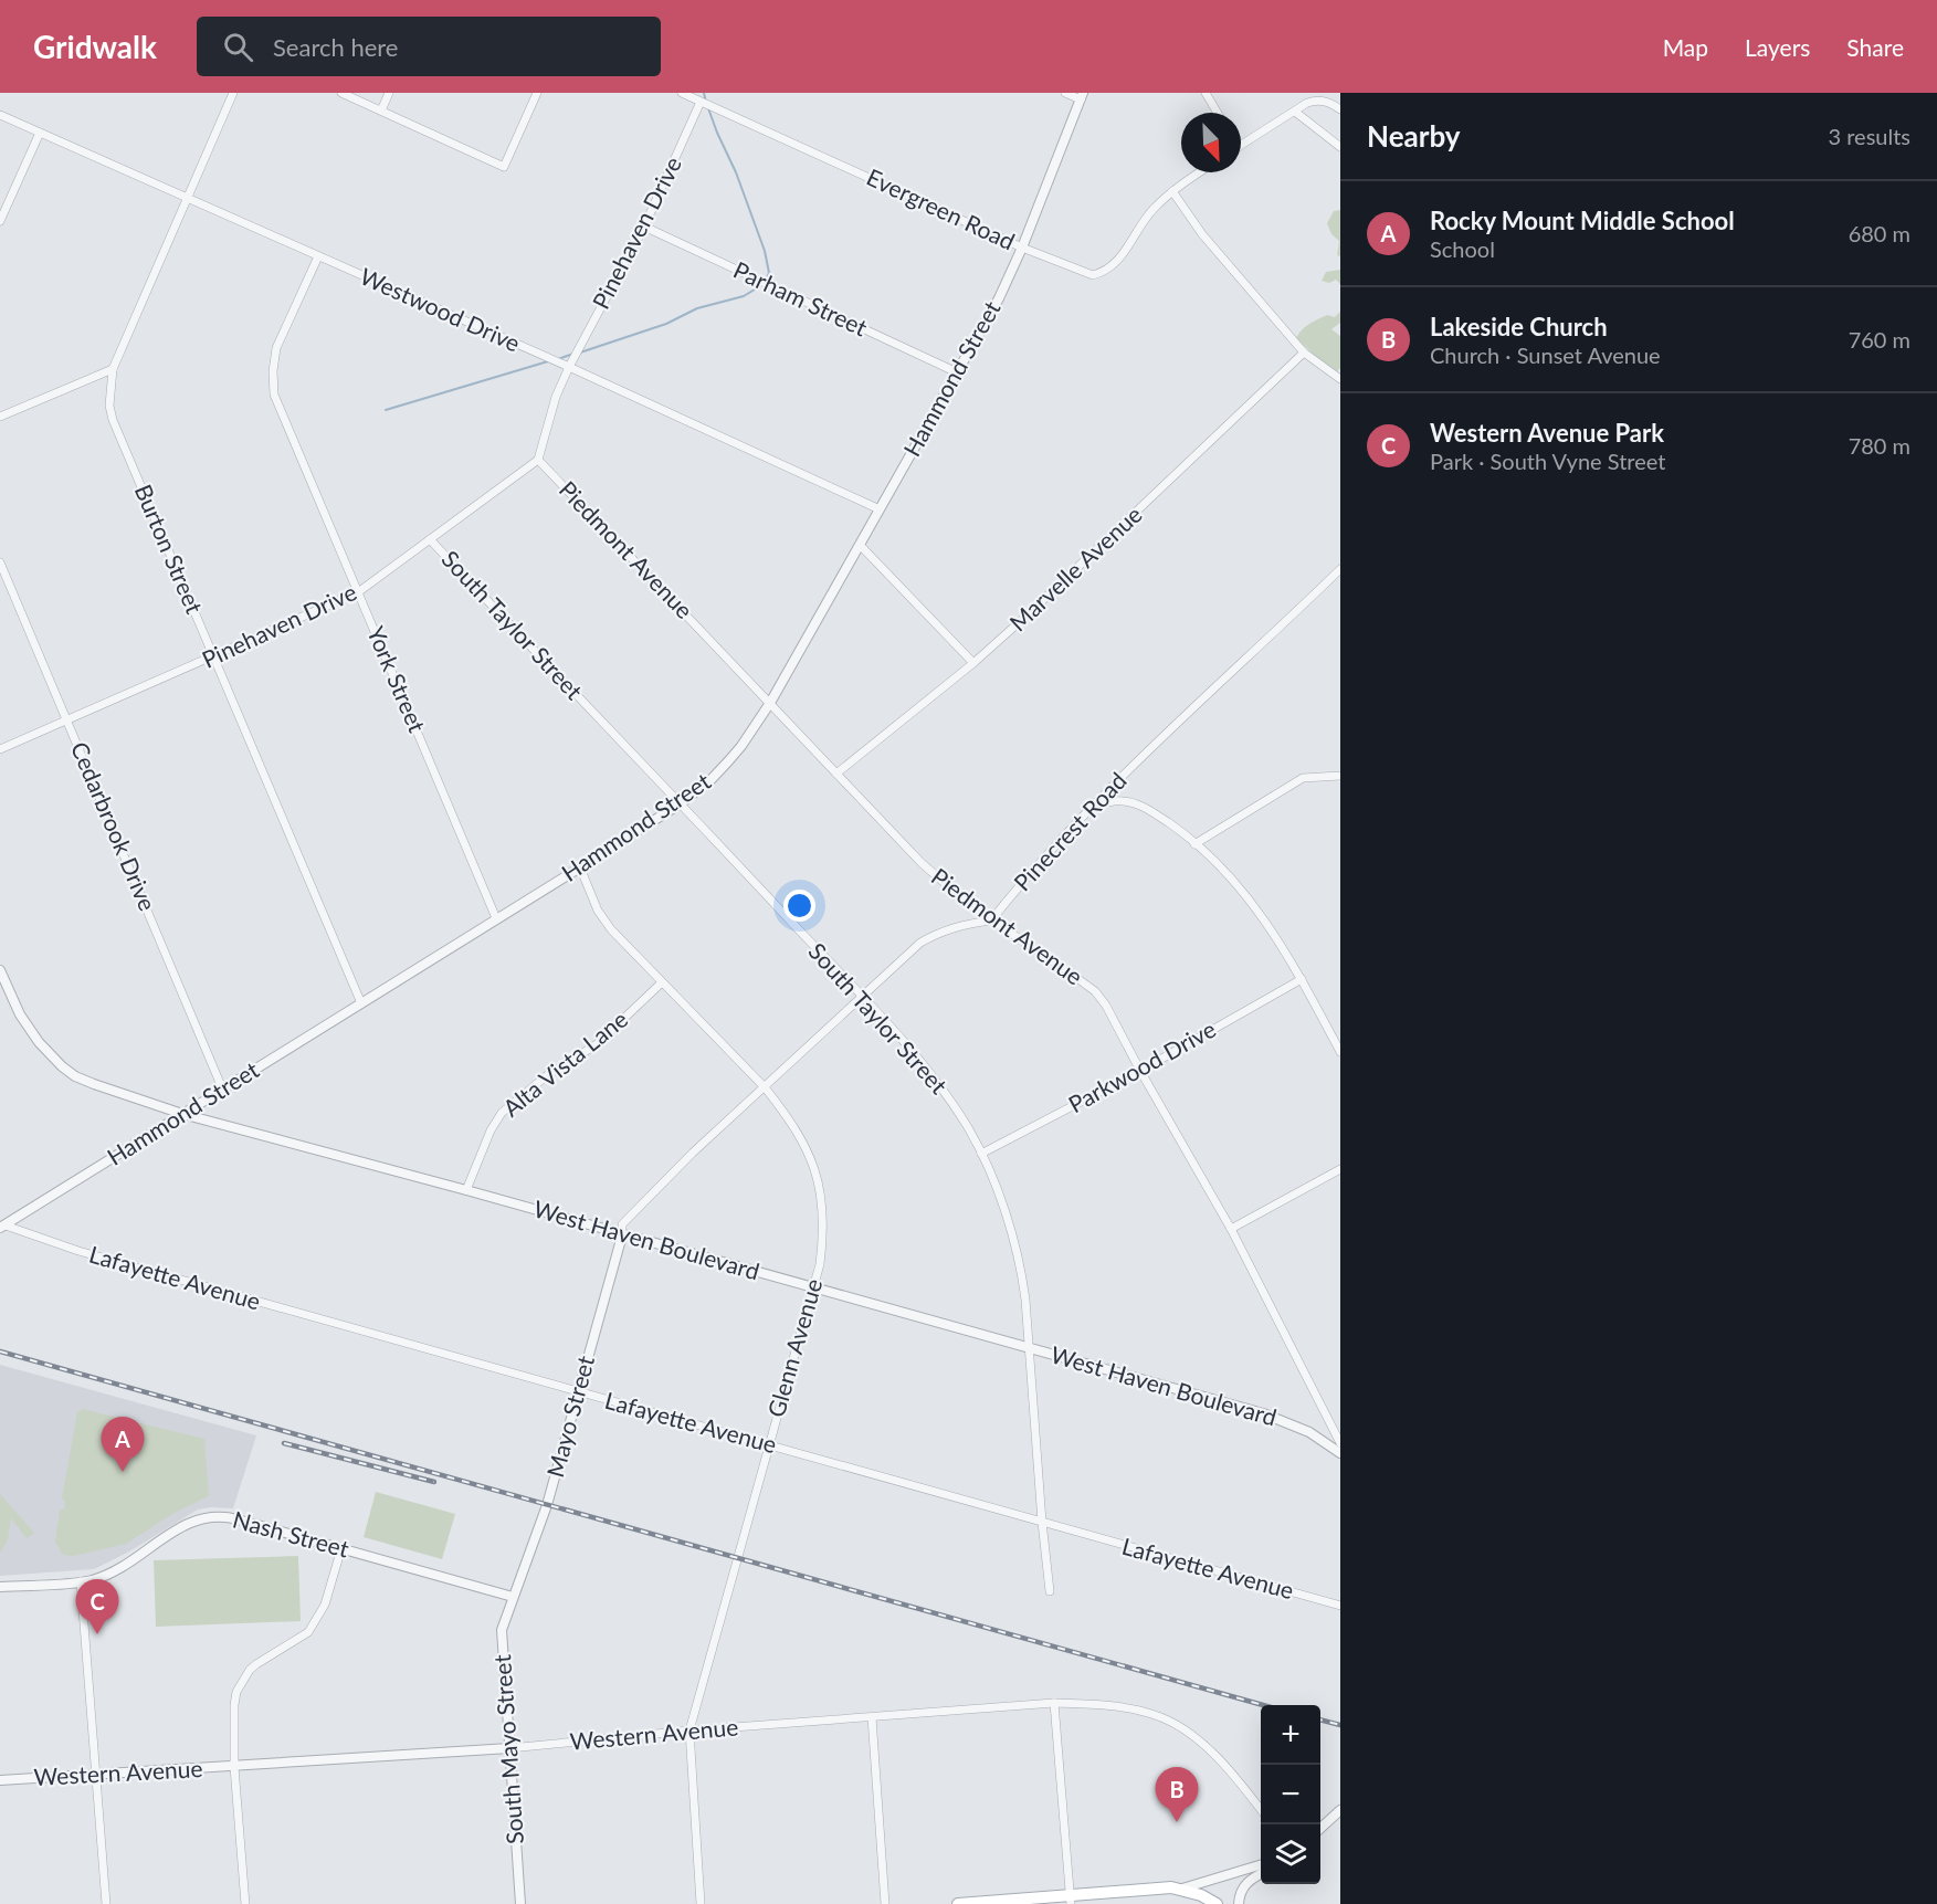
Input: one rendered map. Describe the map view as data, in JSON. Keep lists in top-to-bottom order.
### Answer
{
  "streets": {
    "street": [
      "Evergreen Road",
      "Pinehaven Drive",
      "Parham Street",
      "Westwood Drive",
      "Hammond Street",
      "Burton Street",
      "Piedmont Avenue",
      "Marvelle Avenue",
      "South Taylor Street",
      "York Street",
      "Cedarbrook Drive",
      "Pinecrest Road",
      "Alta Vista Lane",
      "Parkwood Drive",
      "West Haven Boulevard",
      "Lafayette Avenue",
      "Glenn Avenue",
      "Mayo Street",
      "Nash Street",
      "Western Avenue",
      "South Mayo Street"
    ]
  },
  "crossings": [
    ["Evergreen Road", "Pinehaven Drive"],
    ["Evergreen Road", "Hammond Street"],
    ["Pinehaven Drive", "Parham Street"],
    ["Pinehaven Drive", "Westwood Drive"],
    ["Pinehaven Drive", "Burton Street"],
    ["Pinehaven Drive", "Piedmont Avenue"],
    ["Pinehaven Drive", "South Taylor Street"],
    ["Pinehaven Drive", "York Street"],
    ["Pinehaven Drive", "Cedarbrook Drive"],
    ["Parham Street", "Hammond Street"],
    ["Westwood Drive", "Hammond Street"],
    ["Westwood Drive", "Burton Street"],
    ["Westwood Drive", "York Street"],
    ["Hammond Street", "Burton Street"],
    ["Hammond Street", "Piedmont Avenue"],
    ["Hammond Street", "South Taylor Street"],
    ["Hammond Street", "York Street"],
    ["Hammond Street", "Cedarbrook Drive"],
    ["Hammond Street", "West Haven Boulevard"],
    ["Hammond Street", "Lafayette Avenue"],
    ["Hammond Street", "Glenn Avenue"],
    ["Piedmont Avenue", "Marvelle Avenue"],
    ["Piedmont Avenue", "Pinecrest Road"],
    ["Piedmont Avenue", "Parkwood Drive"],
    ["South Taylor Street", "Parkwood Drive"],
    ["South Taylor Street", "West Haven Boulevard"],
    ["South Taylor Street", "Lafayette Avenue"],
    ["Alta Vista Lane", "West Haven Boulevard"],
    ["Alta Vista Lane", "Glenn Avenue"],
    ["West Haven Boulevard", "Glenn Avenue"],
    ["West Haven Boulevard", "Mayo Street"],
    ["Lafayette Avenue", "Glenn Avenue"],
    ["Lafayette Avenue", "Mayo Street"],
    ["Glenn Avenue", "Western Avenue"],
    ["Mayo Street", "Nash Street"],
    ["Mayo Street", "South Mayo Street"],
    ["Nash Street", "South Mayo Street"],
    ["Western Avenue", "South Mayo Street"]
  ],
  "north": "bottom right",
  "page": {
    "header": "Gridwalk",
    "search": "Search here",
    "nav": ["Map", "Layers", "Share"],
    "heading": ["Nearby", "3 results"],
    "list": [
      {
        "mark": "A",
        "name": "Rocky Mount Middle School",
        "note": "School",
        "value": "680 m"
      },
      {
        "mark": "B",
        "name": "Lakeside Church",
        "note": "Church · Sunset Avenue",
        "value": "760 m"
      },
      {
        "mark": "C",
        "name": "Western Avenue Park",
        "note": "Park · South Vyne Street",
        "value": "780 m"
      }
    ],
    "pins": ["A", "C", "B"],
    "map_buttons": ["+", "−"]
  }
}
